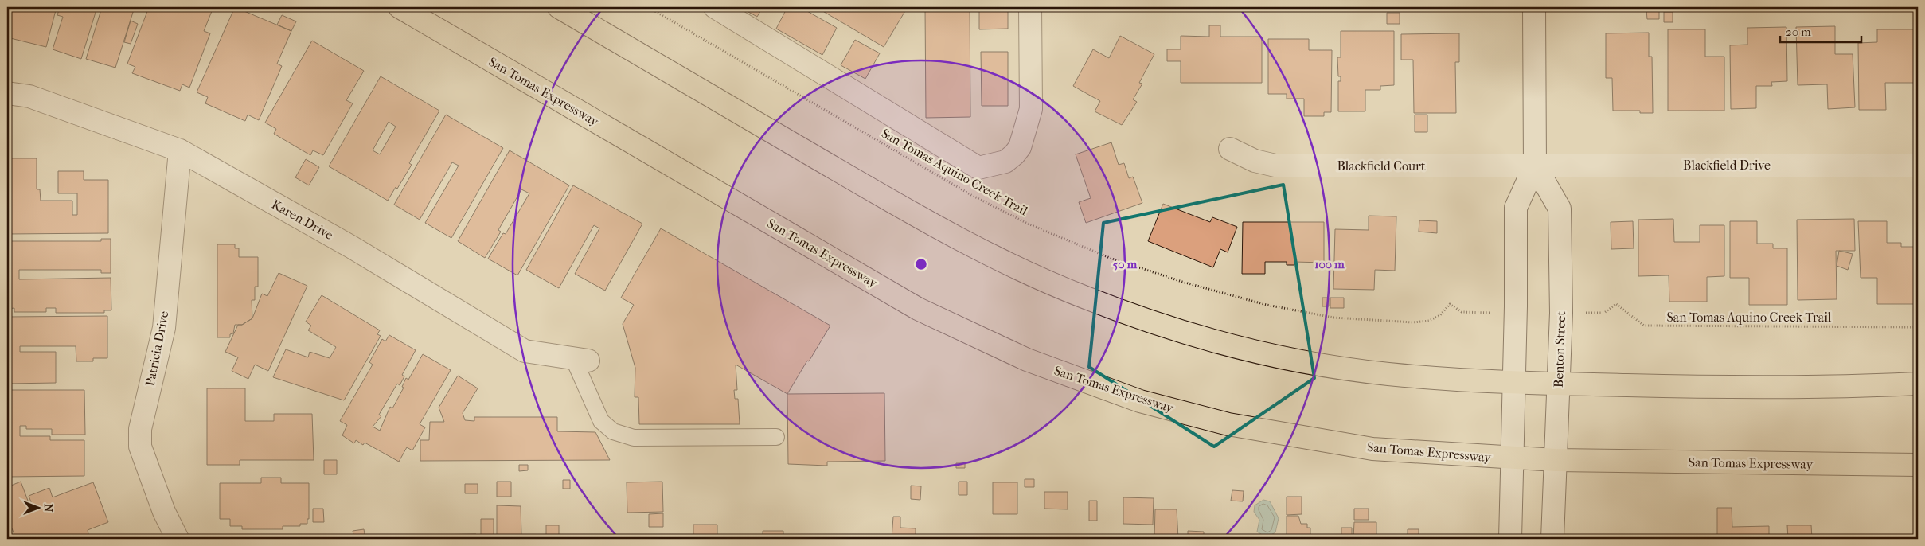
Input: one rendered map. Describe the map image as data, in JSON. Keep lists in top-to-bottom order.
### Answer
{
  "streets": {
    "highway": ["San Tomas Expressway"],
    "street": [
      "Blackfield Drive",
      "Blackfield Court",
      "Karen Drive",
      "Patricia Drive",
      "Benton Street"
    ],
    "path": ["San Tomas Aquino Creek Trail"]
  },
  "crossings": [
    ["San Tomas Expressway", "Benton Street"],
    ["Blackfield Drive", "Blackfield Court"],
    ["Blackfield Drive", "Benton Street"],
    ["Blackfield Court", "Benton Street"],
    ["Karen Drive", "Patricia Drive"]
  ],
  "scale_bar": "20 m",
  "north": "right",
  "rings": ["50 m", "100 m"]
}
